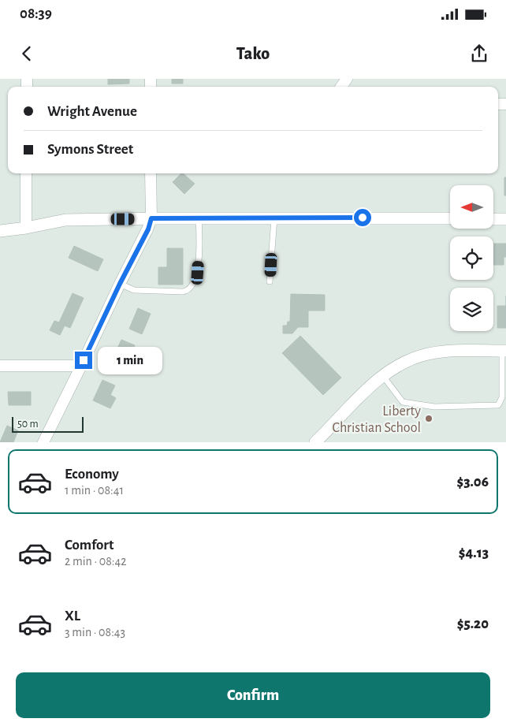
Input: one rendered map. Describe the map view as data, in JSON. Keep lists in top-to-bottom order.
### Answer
{
  "places": ["Liberty Christian School"],
  "scale_bar": "50 m",
  "north": "left",
  "page": {
    "status": "08:39",
    "header": "Tako",
    "banner": ["Wright Avenue", "Symons Street"],
    "bubble": "1 min",
    "scale": "50 m",
    "list": [
      {
        "name": "Economy",
        "note": "1 min · 08:41",
        "value": "$3.06"
      },
      {
        "name": "Comfort",
        "note": "2 min · 08:42",
        "value": "$4.13"
      },
      {
        "name": "XL",
        "note": "3 min · 08:43",
        "value": "$5.20"
      }
    ],
    "buttons": "Confirm"
  }
}
